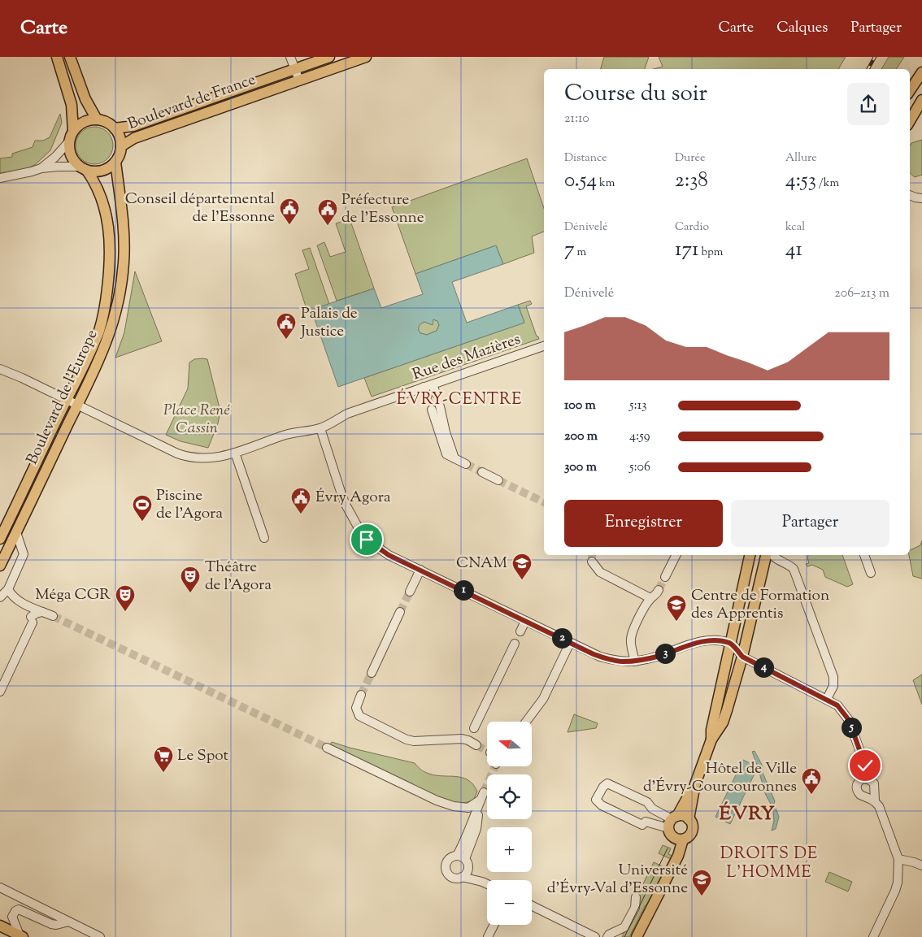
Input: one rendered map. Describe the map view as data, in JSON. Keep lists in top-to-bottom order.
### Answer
{
  "streets": {
    "main road": ["Boulevard de France", "Boulevard de l'Europe"],
    "street": ["Rue des Mazières"]
  },
  "crossings": [
    ["Boulevard de France", "Boulevard de l'Europe"],
    ["Rue des Mazières", "Boulevard de l'Europe"]
  ],
  "districts": ["ÉVRY-CENTRE", "ÉVRY", "DROITS DE L'HOMME"],
  "parks": ["Place René Cassin"],
  "places": {
    "public building": [
      "Conseil départemental de l'Essonne",
      "Préfecture de l'Essonne",
      "Palais de Justice",
      "Évry Agora",
      "Hôtel de Ville d’Évry-Courcouronnes"
    ],
    "sports": ["Piscine de l'Agora"],
    "school or university": ["CNAM", "Centre de Formation des Apprentis", "Université d'Évry-Val d'Essonne"],
    "theatre": ["Théâtre de l'Agora", "Méga CGR"],
    "supermarket": ["Le Spot"]
  },
  "north": "left",
  "page": {
    "header": "Carte",
    "nav": ["Carte", "Calques", "Partager"],
    "heading": ["Course du soir", "21:10"],
    "stats": [
      ["Distance", "0.54 km"],
      ["Durée", "2:38"],
      ["Allure", "4:53 /km"],
      ["Dénivelé", "7 m"],
      ["Cardio", "171 bpm"],
      ["kcal", "41"]
    ],
    "chart": ["Dénivelé", "206–213 m"],
    "list": [
      {
        "name": "100 m",
        "note": "5:13"
      },
      {
        "name": "200 m",
        "note": "4:59"
      },
      {
        "name": "300 m",
        "note": "5:06"
      }
    ],
    "buttons": ["Enregistrer", "Partager"],
    "pins": [
      "1",
      "2",
      "3",
      "4",
      "5"
    ],
    "map_buttons": ["+", "−"]
  }
}
